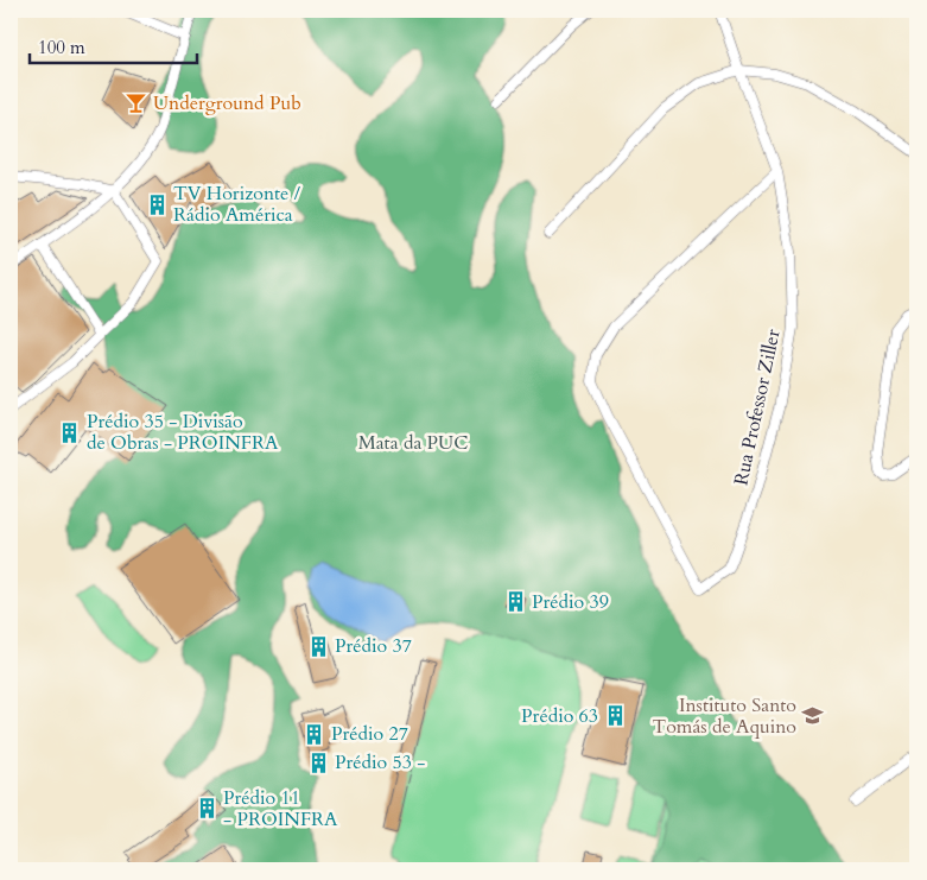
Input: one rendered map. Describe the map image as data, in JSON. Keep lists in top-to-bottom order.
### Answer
{
  "streets": {
    "street": ["Rua Professor Ziller"]
  },
  "parks": ["Mata da PUC"],
  "places": {
    "bar": ["Underground Pub"],
    "building": [
      "TV Horizonte / Rádio América",
      "Prédio 35 - Divisão de Obras - PROINFRA",
      "Prédio 39",
      "Prédio 37",
      "Prédio 63",
      "Prédio 27",
      "Prédio 53 -",
      "Prédio 11 - PROINFRA"
    ],
    "school or university": ["Instituto Santo Tomás de Aquino"]
  },
  "scale_bar": "100 m"
}
